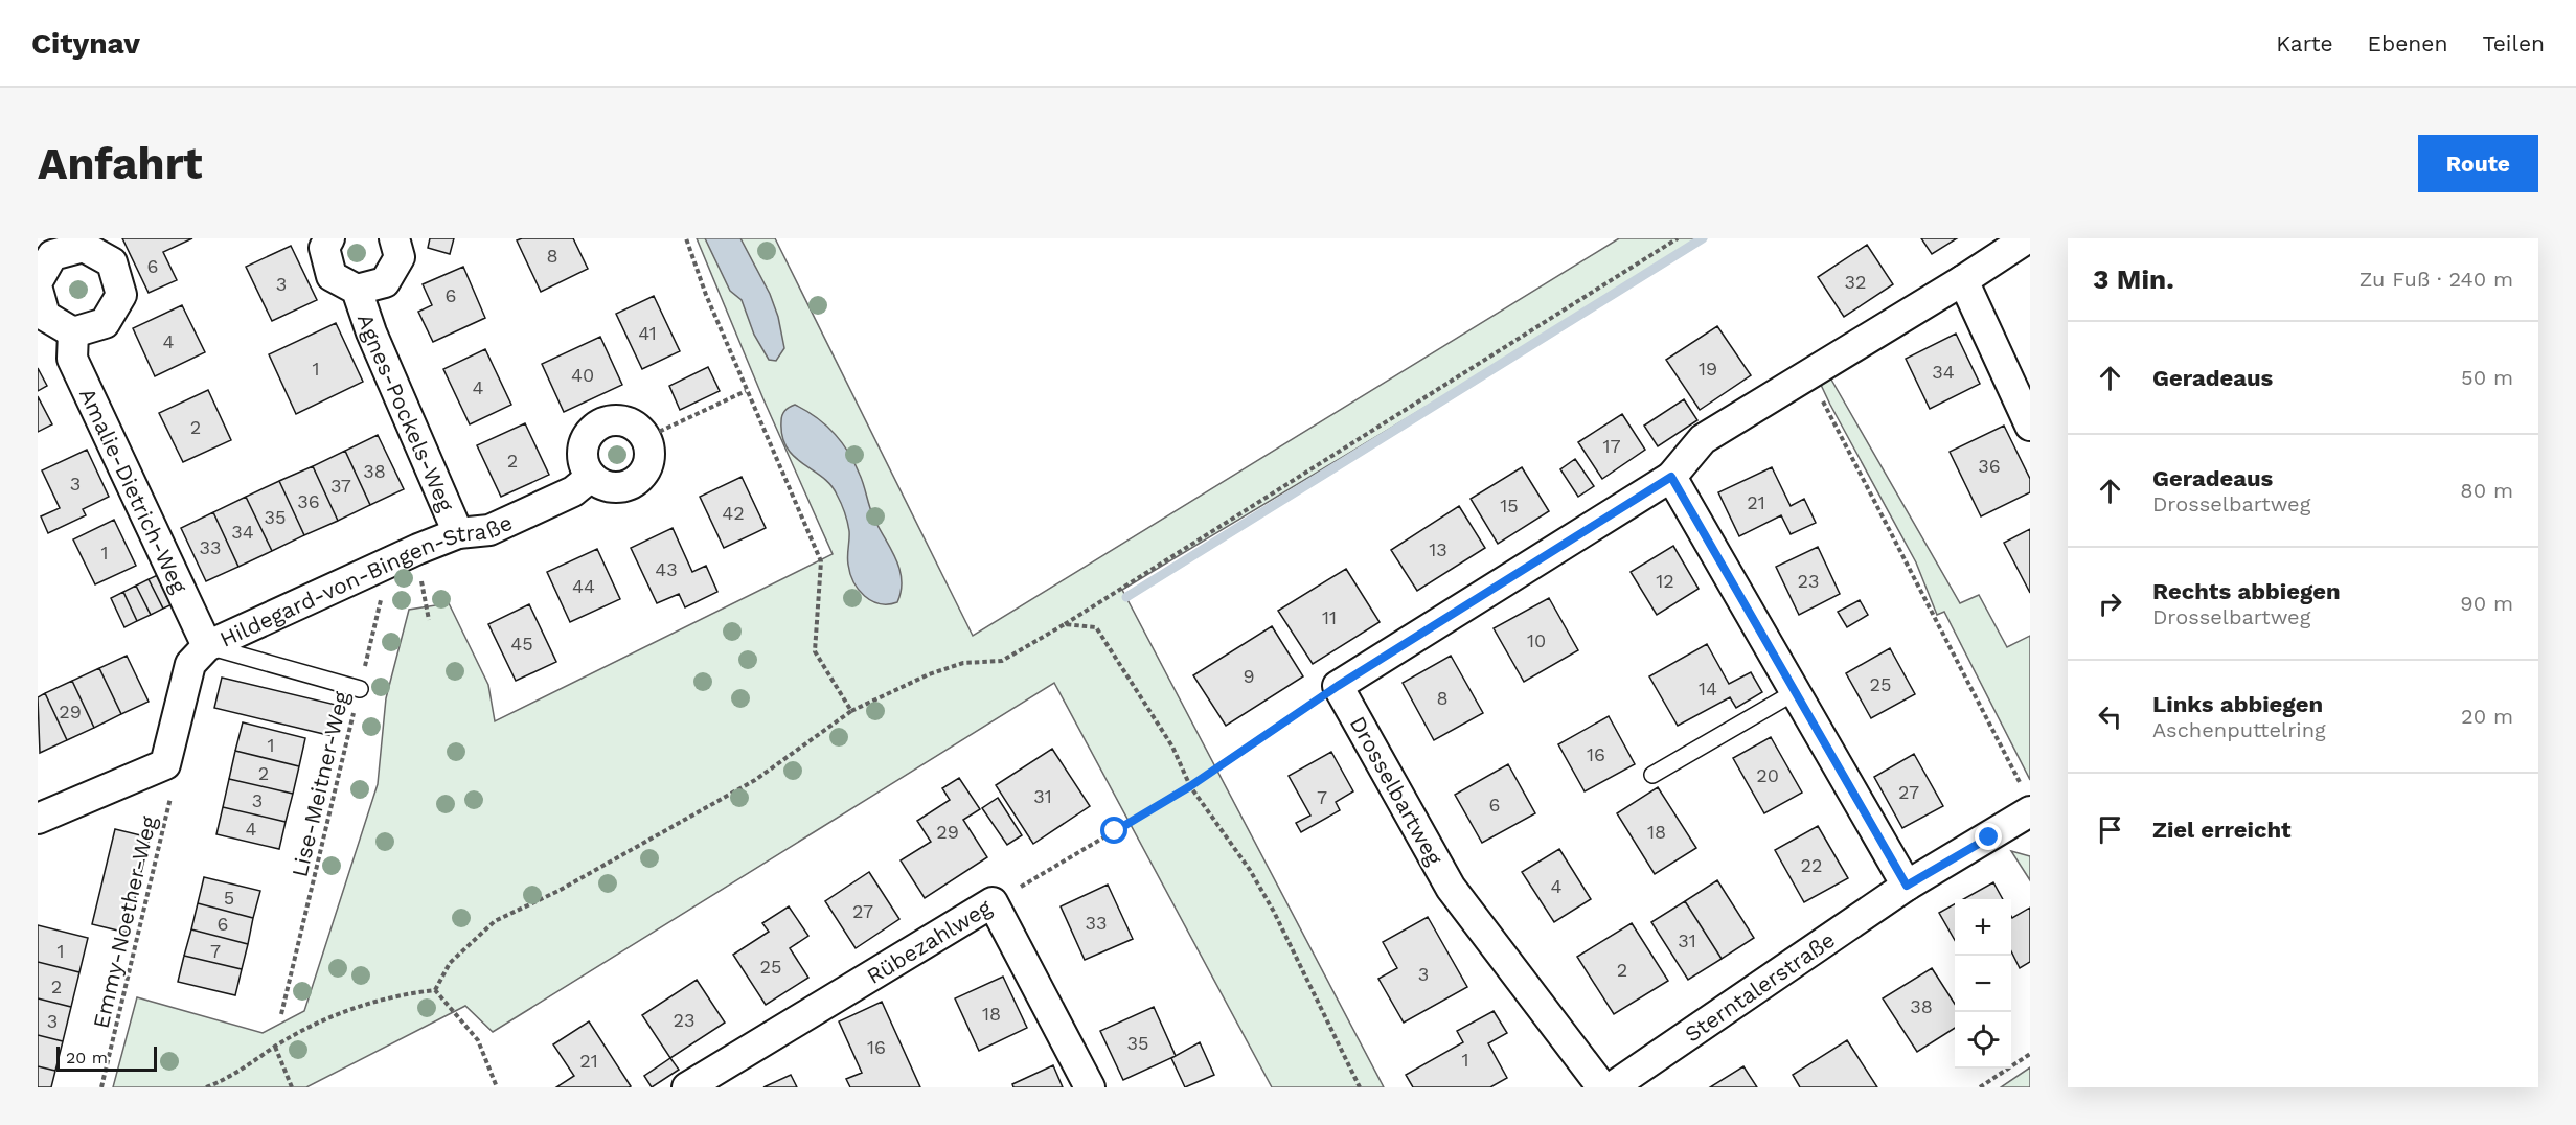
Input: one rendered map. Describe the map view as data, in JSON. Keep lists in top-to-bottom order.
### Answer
{
  "streets": {
    "street": [
      "Agnes-Pockels-Weg",
      "Amalie-Dietrich-Weg",
      "Hildegard-von-Bingen-Straße",
      "Drosselbartweg",
      "Rübezahlweg",
      "Sterntalerstraße"
    ],
    "path": ["Lise-Meitner-Weg", "Emmy-Noether-Weg"]
  },
  "crossings": [
    ["Agnes-Pockels-Weg", "Hildegard-von-Bingen-Straße"],
    ["Amalie-Dietrich-Weg", "Hildegard-von-Bingen-Straße"],
    ["Hildegard-von-Bingen-Straße", "Lise-Meitner-Weg"],
    ["Hildegard-von-Bingen-Straße", "Emmy-Noether-Weg"]
  ],
  "house_numbers": [
    "8",
    "6",
    "32",
    "3",
    "6",
    "41",
    "4",
    "1",
    "19",
    "34",
    "40",
    "4",
    "2",
    "17",
    "2",
    "36",
    "38",
    "3",
    "37",
    "36",
    "21",
    "15",
    "42",
    "35",
    "34",
    "33",
    "13",
    "1",
    "43",
    "12",
    "23",
    "44",
    "11",
    "10",
    "45",
    "9",
    "25",
    "14",
    "8",
    "29",
    "1",
    "16",
    "2",
    "20",
    "27",
    "31",
    "7",
    "3",
    "6",
    "4",
    "29",
    "18",
    "22",
    "4",
    "5",
    "27",
    "33",
    "6",
    "31",
    "1",
    "7",
    "25",
    "2",
    "3",
    "2",
    "38",
    "18",
    "23",
    "3",
    "35",
    "16",
    "1",
    "21"
  ],
  "scale_bar": "20 m",
  "page": {
    "header": "Citynav",
    "nav": ["Karte", "Ebenen", "Teilen"],
    "buttons": "Route",
    "title": "Anfahrt",
    "heading": ["3 Min.", "Zu Fuß · 240 m"],
    "list": [
      ["Geradeaus", "50 m"],
      ["Geradeaus", "Drosselbartweg", "80 m"],
      ["Rechts abbiegen", "Drosselbartweg", "90 m"],
      ["Links abbiegen", "Aschenputtelring", "20 m"],
      "Ziel erreicht"
    ],
    "map_buttons": ["+", "−"],
    "scale": "20 m"
  }
}
